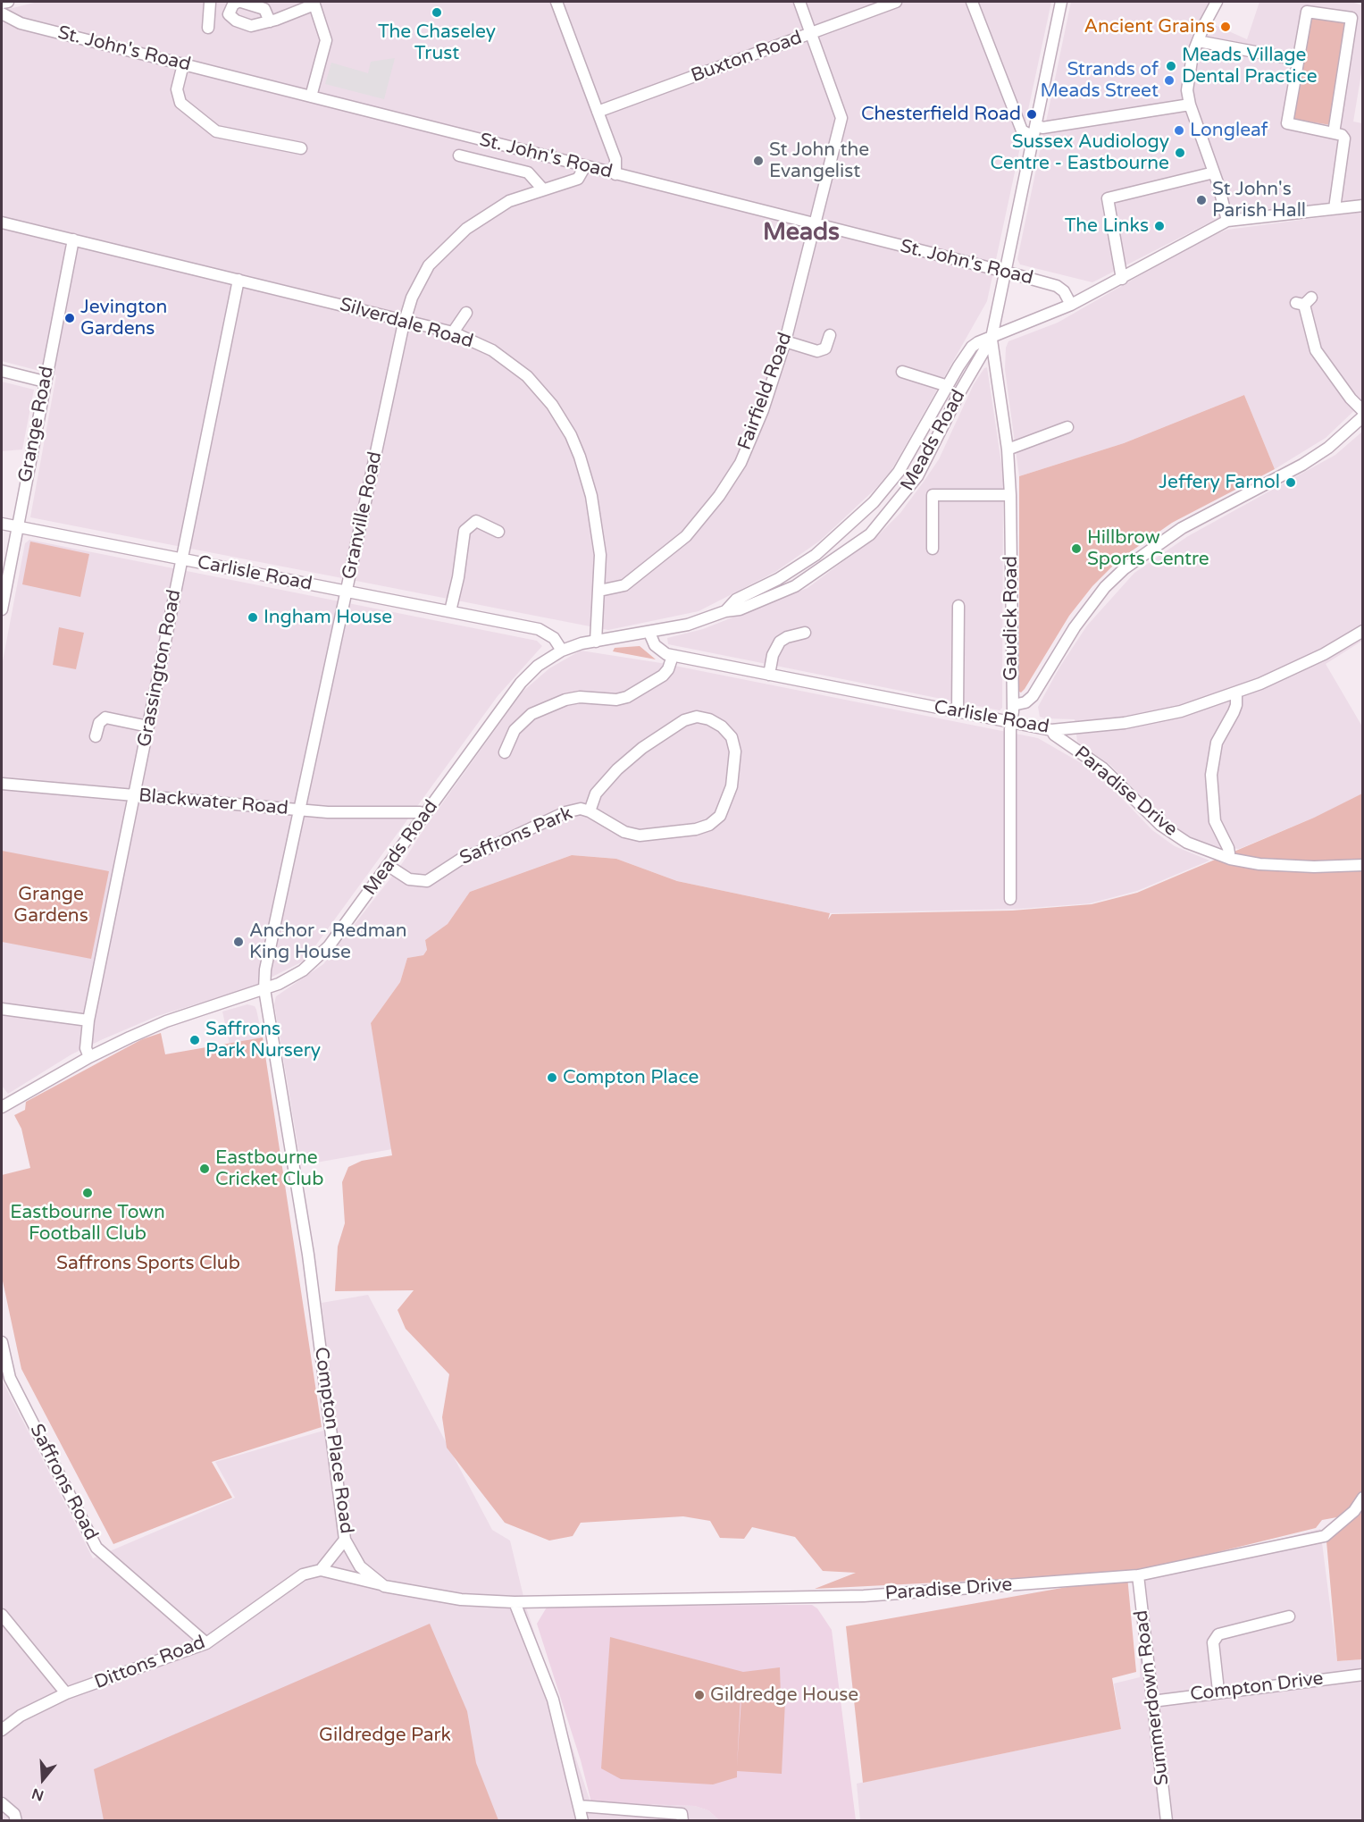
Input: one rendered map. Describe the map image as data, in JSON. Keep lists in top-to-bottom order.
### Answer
{
  "streets": {
    "street": [
      "St. John's Road",
      "Buxton Road",
      "Silverdale Road",
      "Fairfield Road",
      "Grange Road",
      "Meads Road",
      "Granville Road",
      "Carlisle Road",
      "Gaudick Road",
      "Grassington Road",
      "Paradise Drive",
      "Blackwater Road",
      "Saffrons Park",
      "Compton Place Road",
      "Saffrons Road",
      "Dittons Road",
      "Compton Drive",
      "Summerdown Road"
    ]
  },
  "crossings": [
    ["St. John's Road", "Fairfield Road"],
    ["St. John's Road", "Meads Road"],
    ["St. John's Road", "Granville Road"],
    ["Buxton Road", "Fairfield Road"],
    ["Silverdale Road", "Fairfield Road"],
    ["Silverdale Road", "Grange Road"],
    ["Silverdale Road", "Meads Road"],
    ["Silverdale Road", "Granville Road"],
    ["Silverdale Road", "Grassington Road"],
    ["Grange Road", "Carlisle Road"],
    ["Meads Road", "Granville Road"],
    ["Meads Road", "Carlisle Road"],
    ["Meads Road", "Gaudick Road"],
    ["Meads Road", "Grassington Road"],
    ["Meads Road", "Blackwater Road"],
    ["Meads Road", "Saffrons Park"],
    ["Meads Road", "Compton Place Road"],
    ["Granville Road", "Carlisle Road"],
    ["Granville Road", "Blackwater Road"],
    ["Granville Road", "Compton Place Road"],
    ["Carlisle Road", "Gaudick Road"],
    ["Carlisle Road", "Grassington Road"],
    ["Carlisle Road", "Paradise Drive"],
    ["Grassington Road", "Blackwater Road"],
    ["Paradise Drive", "Compton Place Road"],
    ["Paradise Drive", "Summerdown Road"],
    ["Saffrons Road", "Dittons Road"],
    ["Compton Drive", "Summerdown Road"]
  ],
  "districts": ["Meads"],
  "parks": ["Grange Gardens", "Saffrons Sports Club", "Gildredge Park"],
  "places": [
    "The Chaseley Trust",
    "Ancient Grains",
    "Meads Village Dental Practice",
    "Strands of Meads Street",
    "Chesterfield Road",
    "Longleaf",
    "Sussex Audiology Centre - Eastbourne",
    "St John the Evangelist",
    "St John's Parish Hall",
    "The Links",
    "Jevington Gardens",
    "Jeffery Farnol",
    "Hillbrow Sports Centre",
    "Ingham House",
    "Anchor - Redman King House",
    "Saffrons Park Nursery",
    "Compton Place",
    "Eastbourne Cricket Club",
    "Eastbourne Town Football Club",
    "Gildredge House"
  ],
  "north": "bottom"
}
